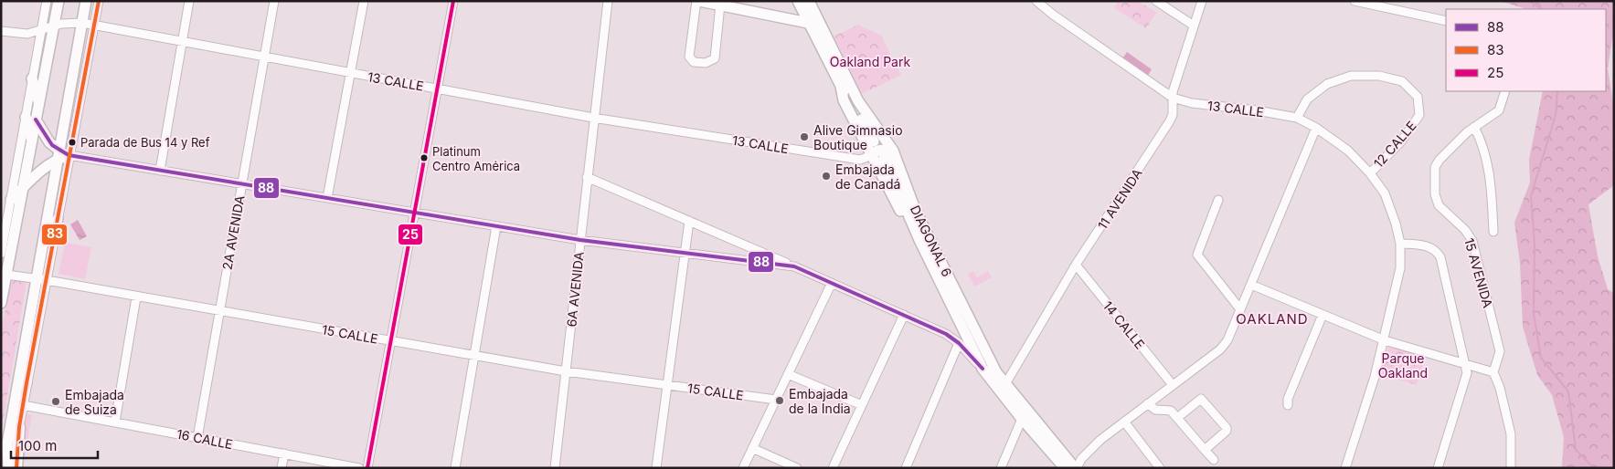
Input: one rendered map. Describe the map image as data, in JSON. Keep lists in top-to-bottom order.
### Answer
{
  "streets": {
    "main road": ["DIAGONAL 6"],
    "street": [
      "13 CALLE",
      "12 CALLE",
      "11 AVENIDA",
      "2A AVENIDA",
      "15 AVENIDA",
      "6A AVENIDA",
      "14 CALLE",
      "15 CALLE",
      "16 CALLE"
    ]
  },
  "crossings": [
    ["13 CALLE", "12 CALLE"],
    ["13 CALLE", "11 AVENIDA"],
    ["13 CALLE", "2A AVENIDA"],
    ["13 CALLE", "DIAGONAL 6"],
    ["13 CALLE", "6A AVENIDA"],
    ["11 AVENIDA", "DIAGONAL 6"],
    ["11 AVENIDA", "14 CALLE"],
    ["2A AVENIDA", "15 CALLE"],
    ["2A AVENIDA", "16 CALLE"],
    ["6A AVENIDA", "15 CALLE"]
  ],
  "districts": ["OAKLAND"],
  "parks": ["Oakland Park", "Parque Oakland"],
  "places": [
    "Alive Gimnasio Boutique",
    "Parada de Bus 14 y Ref",
    "Platinum Centro Amėrica",
    "Embajada de Canadá",
    "Embajada de la India",
    "Embajada de Suiza"
  ],
  "lines": ["transit line 83", "transit line 25", "transit line 88"],
  "legend": ["88", "83", "25"],
  "scale_bar": "100 m"
}
